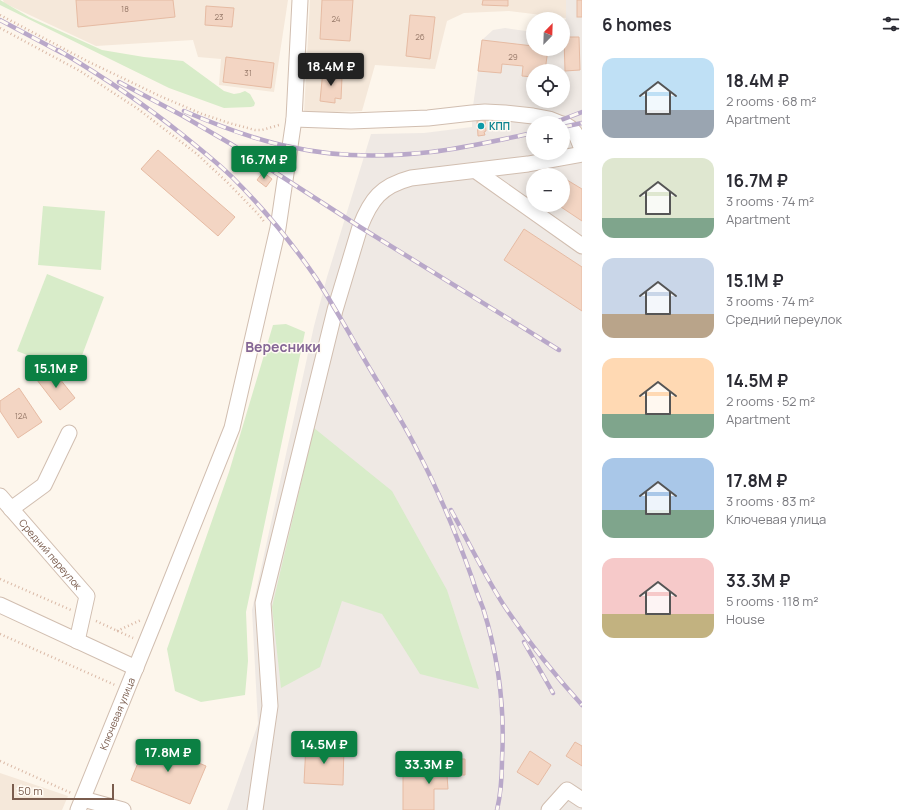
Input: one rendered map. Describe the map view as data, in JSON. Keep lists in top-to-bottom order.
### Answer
{
  "streets": {
    "street": ["Средний переулок", "Ключевая улица"]
  },
  "districts": ["Вересники"],
  "places": ["КПП"],
  "house_numbers": [
    "18",
    "23",
    "24",
    "26",
    "29",
    "31",
    "12А"
  ],
  "scale_bar": "50 m",
  "north": "top right",
  "page": {
    "heading": "6 homes",
    "map_buttons": ["+", "−"],
    "list": [
      {
        "name": "18.4M ₽",
        "note": "2 rooms · 68 m² · Apartment"
      },
      {
        "name": "16.7M ₽",
        "note": "3 rooms · 74 m² · Apartment"
      },
      {
        "name": "15.1M ₽",
        "note": "3 rooms · 74 m² · Средний переулок"
      },
      {
        "name": "14.5M ₽",
        "note": "2 rooms · 52 m² · Apartment"
      },
      {
        "name": "17.8M ₽",
        "note": "3 rooms · 83 m² · Ключевая улица"
      },
      {
        "name": "33.3M ₽",
        "note": "5 rooms · 118 m² · House"
      }
    ],
    "price": [
      "18.4M ₽",
      "16.7M ₽",
      "15.1M ₽",
      "14.5M ₽",
      "17.8M ₽",
      "33.3M ₽"
    ],
    "scale": "50 m"
  }
}
